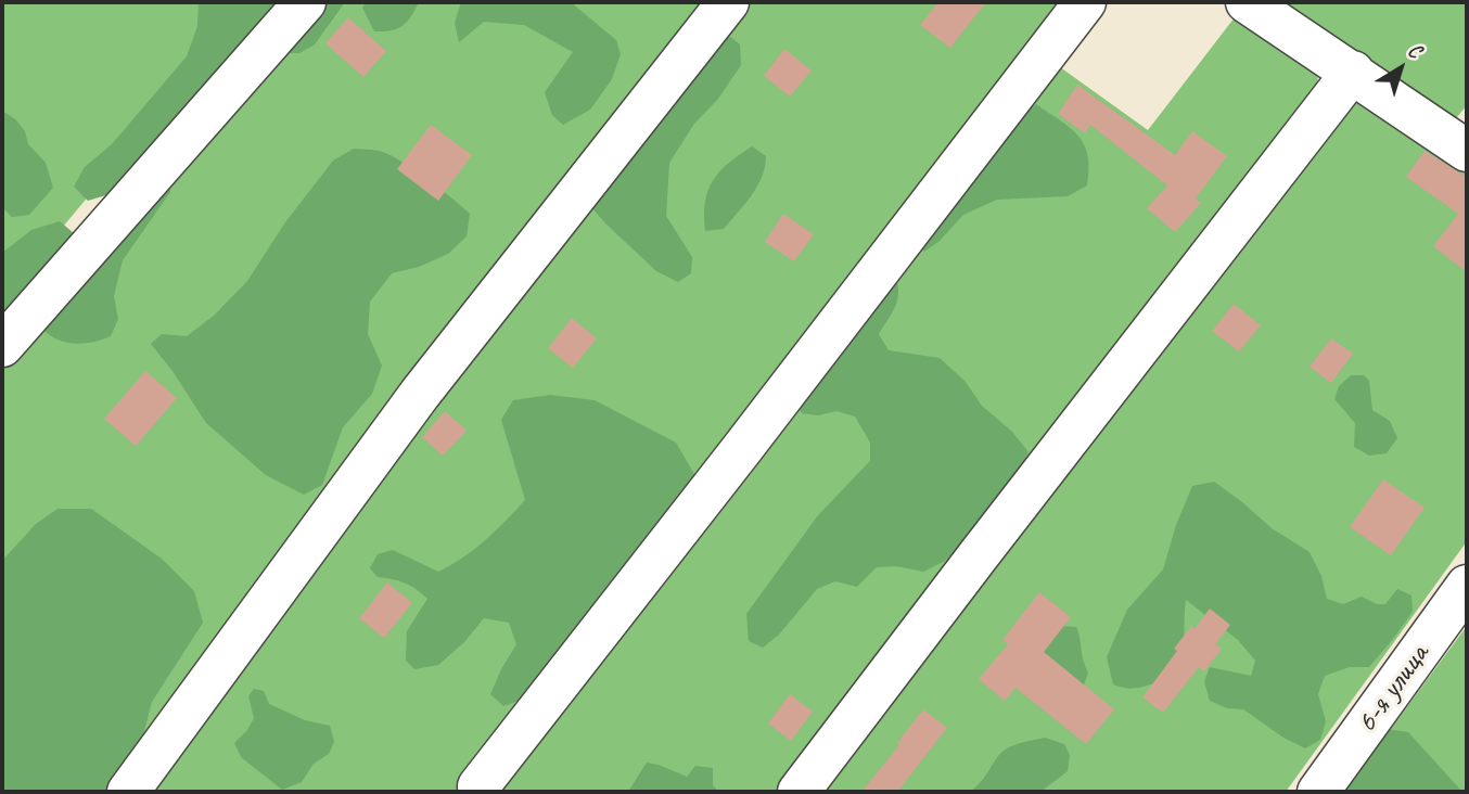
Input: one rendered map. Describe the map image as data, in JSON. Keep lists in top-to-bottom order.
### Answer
{
  "streets": {
    "street": ["6-я улица"]
  },
  "north": "top right"
}
